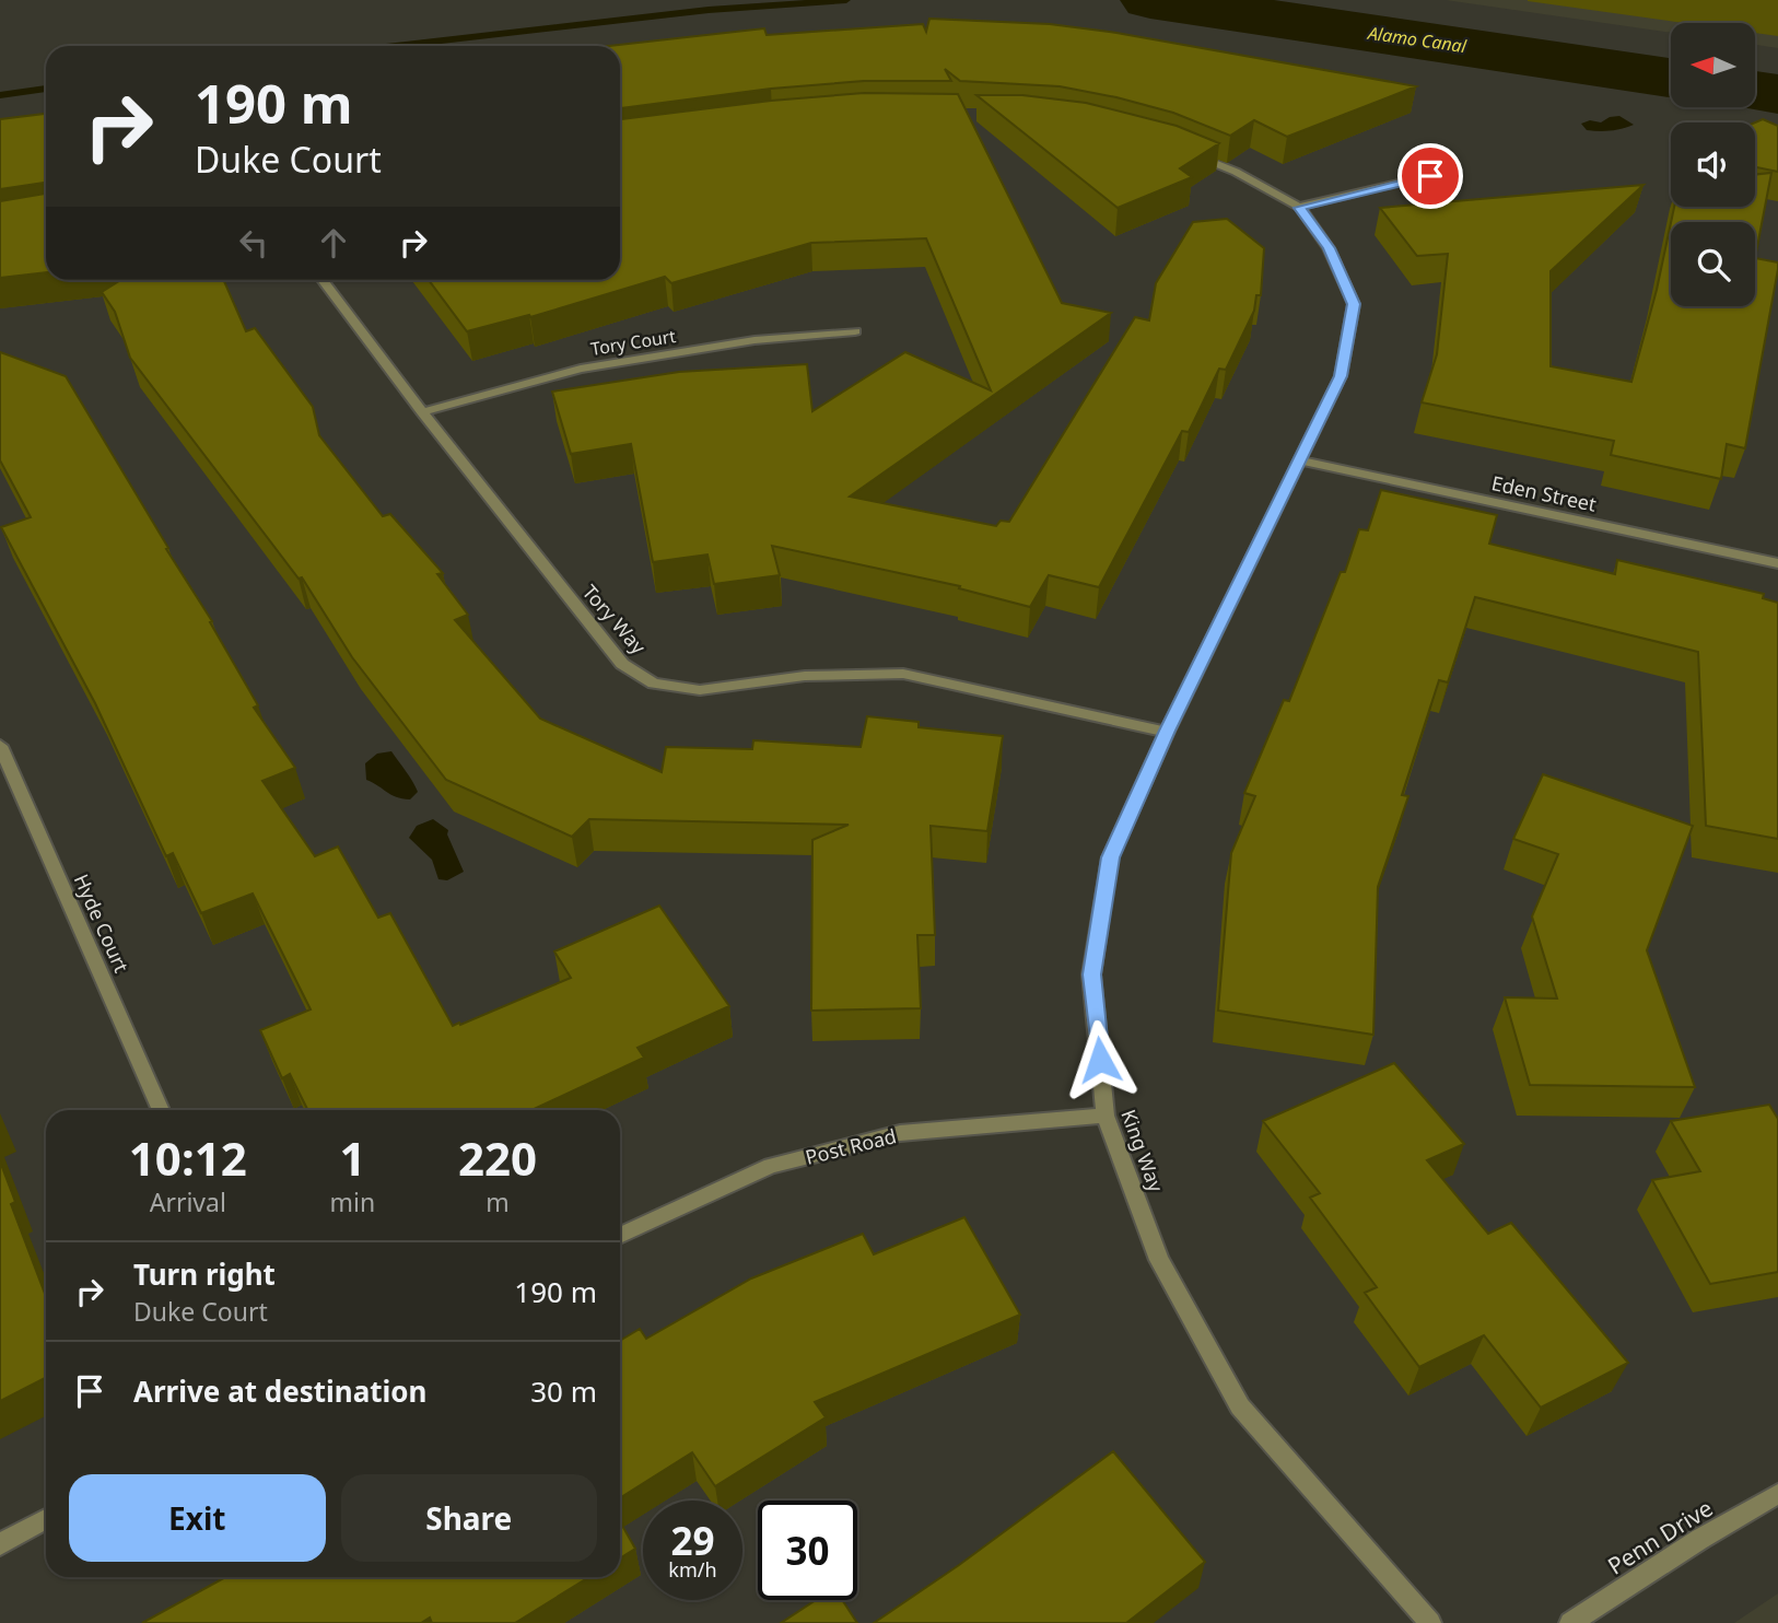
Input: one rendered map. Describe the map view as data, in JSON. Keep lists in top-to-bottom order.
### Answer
{
  "streets": {
    "street": [
      "Tory Court",
      "Eden Street",
      "Tory Way",
      "Hyde Court",
      "Post Road",
      "King Way",
      "Penn Drive"
    ]
  },
  "crossings": [
    ["Tory Court", "Tory Way"],
    ["Eden Street", "King Way"],
    ["Tory Way", "King Way"],
    ["Post Road", "King Way"]
  ],
  "water": ["Alamo Canal"],
  "north": "left",
  "page": {
    "turn": ["190 m", "Duke Court"],
    "eta": [
      "10:12",
      "Arrival",
      "1",
      "min",
      "220",
      "m"
    ],
    "list": [
      {
        "name": "Turn right",
        "note": "Duke Court",
        "value": "190 m"
      },
      {
        "name": "Arrive at destination",
        "value": "30 m"
      }
    ],
    "buttons": ["Exit", "Share"],
    "speed": "29 km/h",
    "limit": "30"
  }
}
